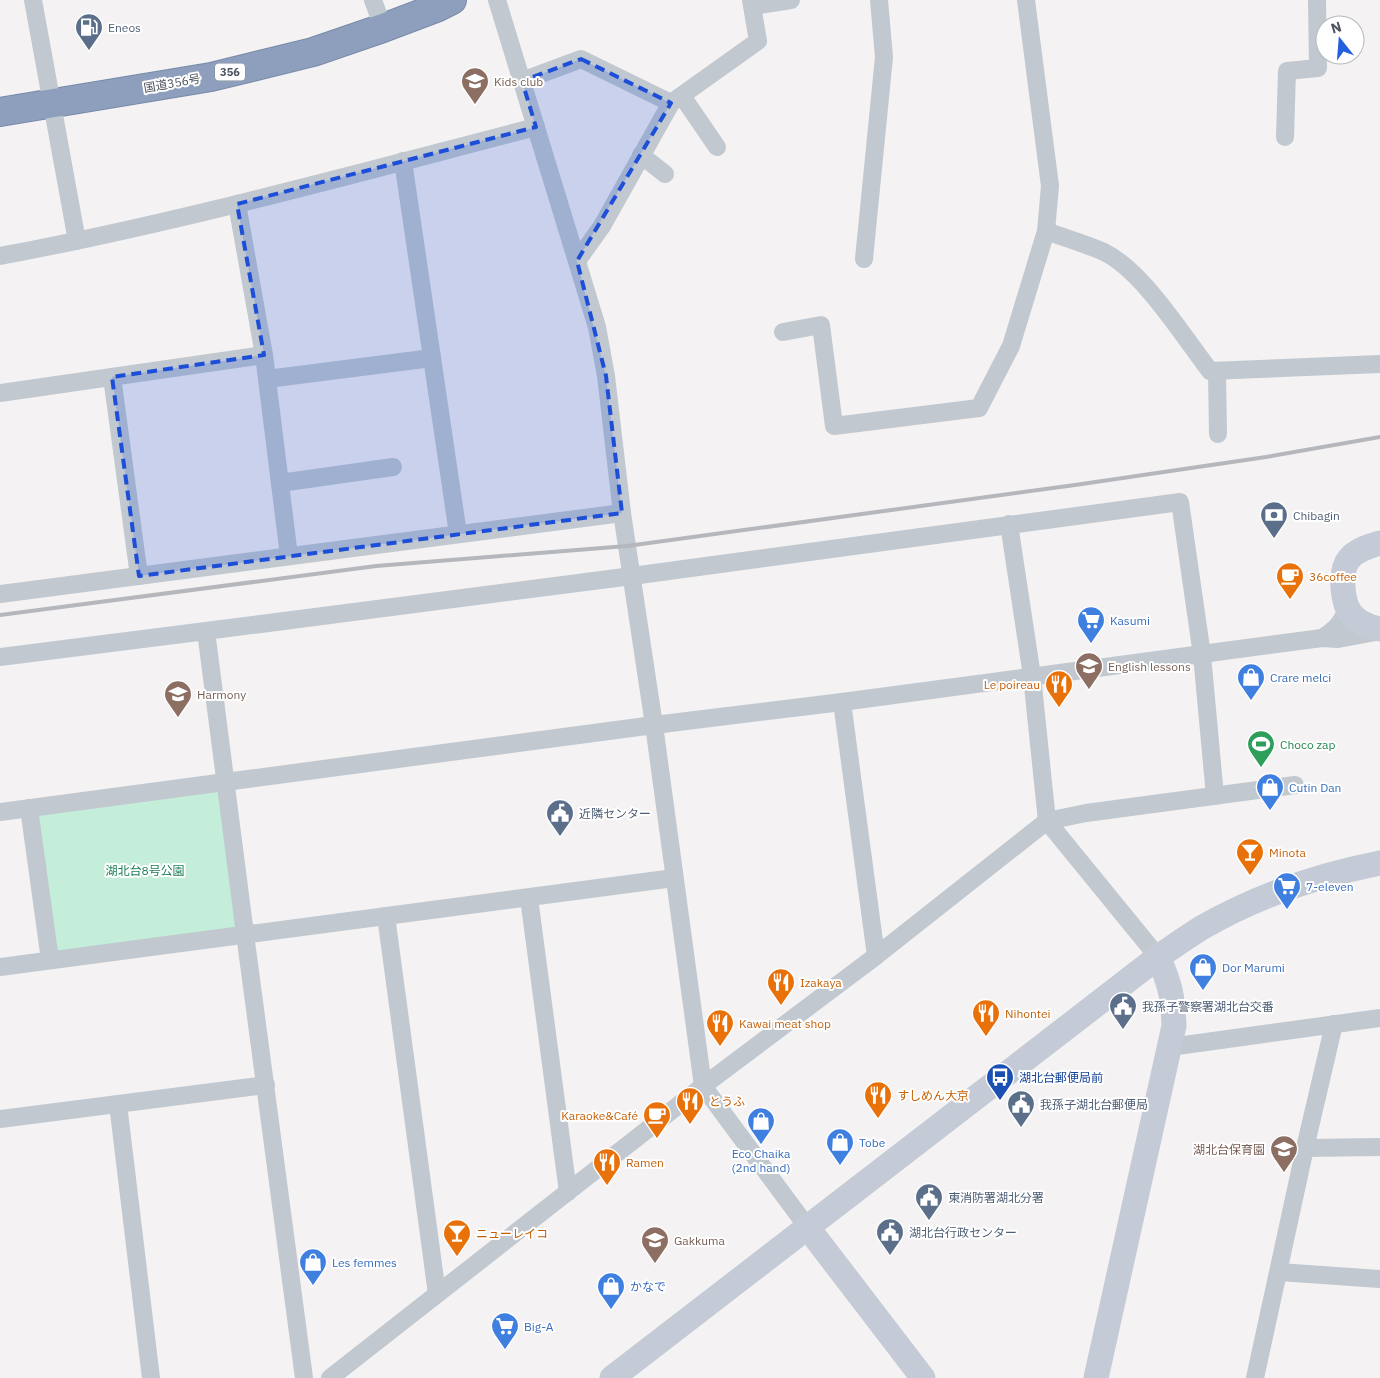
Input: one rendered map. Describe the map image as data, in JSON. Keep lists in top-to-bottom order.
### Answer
{
  "streets": {
    "highway": ["356", "国道356号"]
  },
  "parks": ["湖北台8号公園"],
  "places": {
    "fuel station": ["Eneos"],
    "school or university": [
      "Kids club",
      "English lessons",
      "Harmony",
      "湖北台保育園",
      "Gakkuma"
    ],
    "bank": ["Chibagin"],
    "cafe": ["36coffee", "Karaoke&Café"],
    "supermarket": ["Kasumi", "7-eleven", "Big-A"],
    "shop": [
      "Crare melci",
      "Cutin Dan",
      "Dor Marumi",
      "Eco Chaika (2nd hand)",
      "Tobe",
      "Les femmes",
      "かなで"
    ],
    "restaurant": [
      "Le poireau",
      "Izakaya",
      "Nihontei",
      "Kawai meat shop",
      "すしめん大京",
      "とうふ",
      "Ramen"
    ],
    "sports": ["Choco zap"],
    "public building": [
      "近隣センター",
      "我孫子警察署湖北台交番",
      "我孫子湖北台郵便局",
      "東消防署湖北分署",
      "湖北台行政センター"
    ],
    "bar": ["Minota", "ニューレイコ"],
    "bus stop": ["湖北台郵便局前"]
  },
  "north": "top"
}
